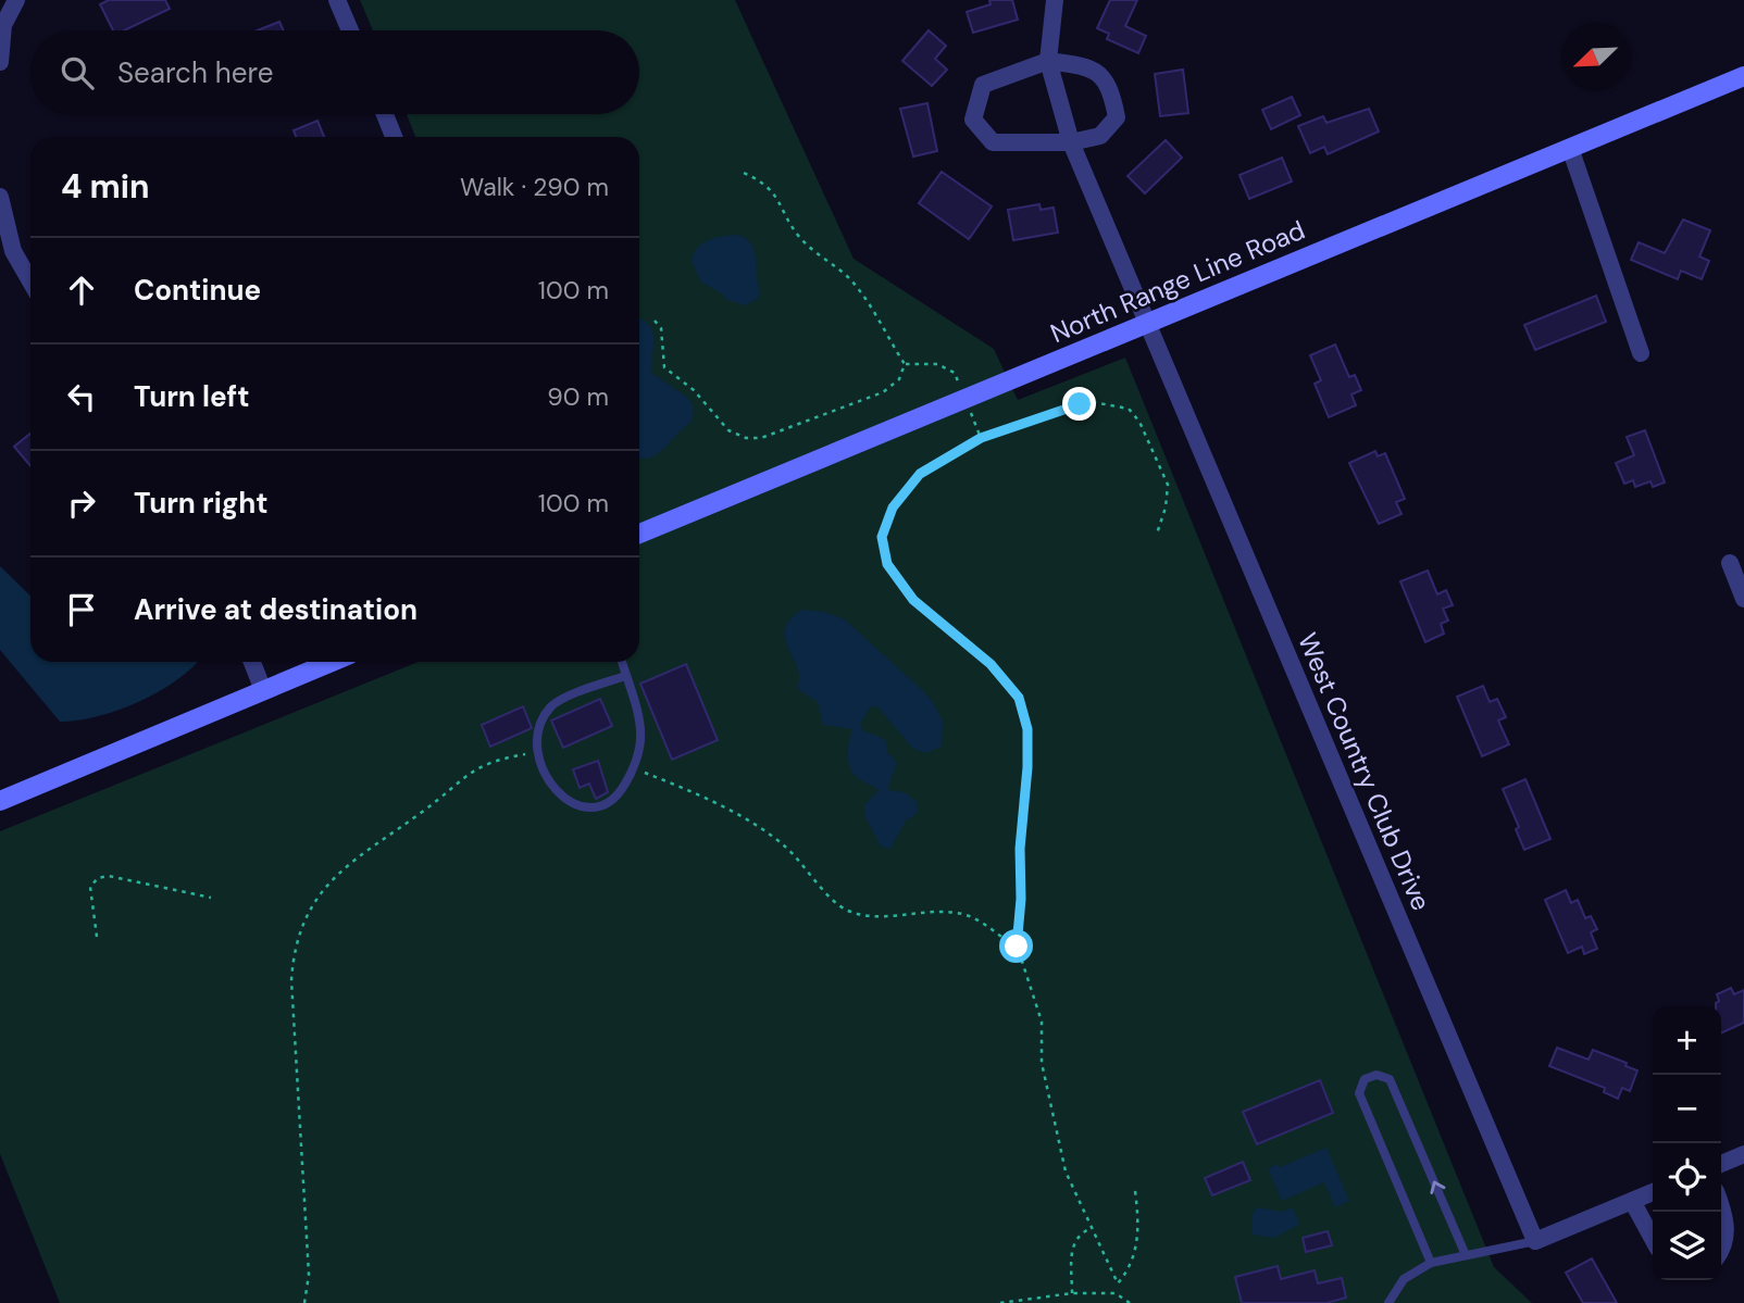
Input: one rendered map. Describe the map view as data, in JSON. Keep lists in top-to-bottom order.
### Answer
{
  "streets": {
    "street": ["North Range Line Road", "West Country Club Drive"]
  },
  "crossings": [
    ["North Range Line Road", "West Country Club Drive"]
  ],
  "north": "bottom left",
  "page": {
    "search": "Search here",
    "heading": ["4 min", "Walk · 290 m"],
    "list": [
      ["Continue", "100 m"],
      ["Turn left", "90 m"],
      ["Turn right", "100 m"],
      "Arrive at destination"
    ],
    "map_buttons": ["+", "−"]
  }
}
